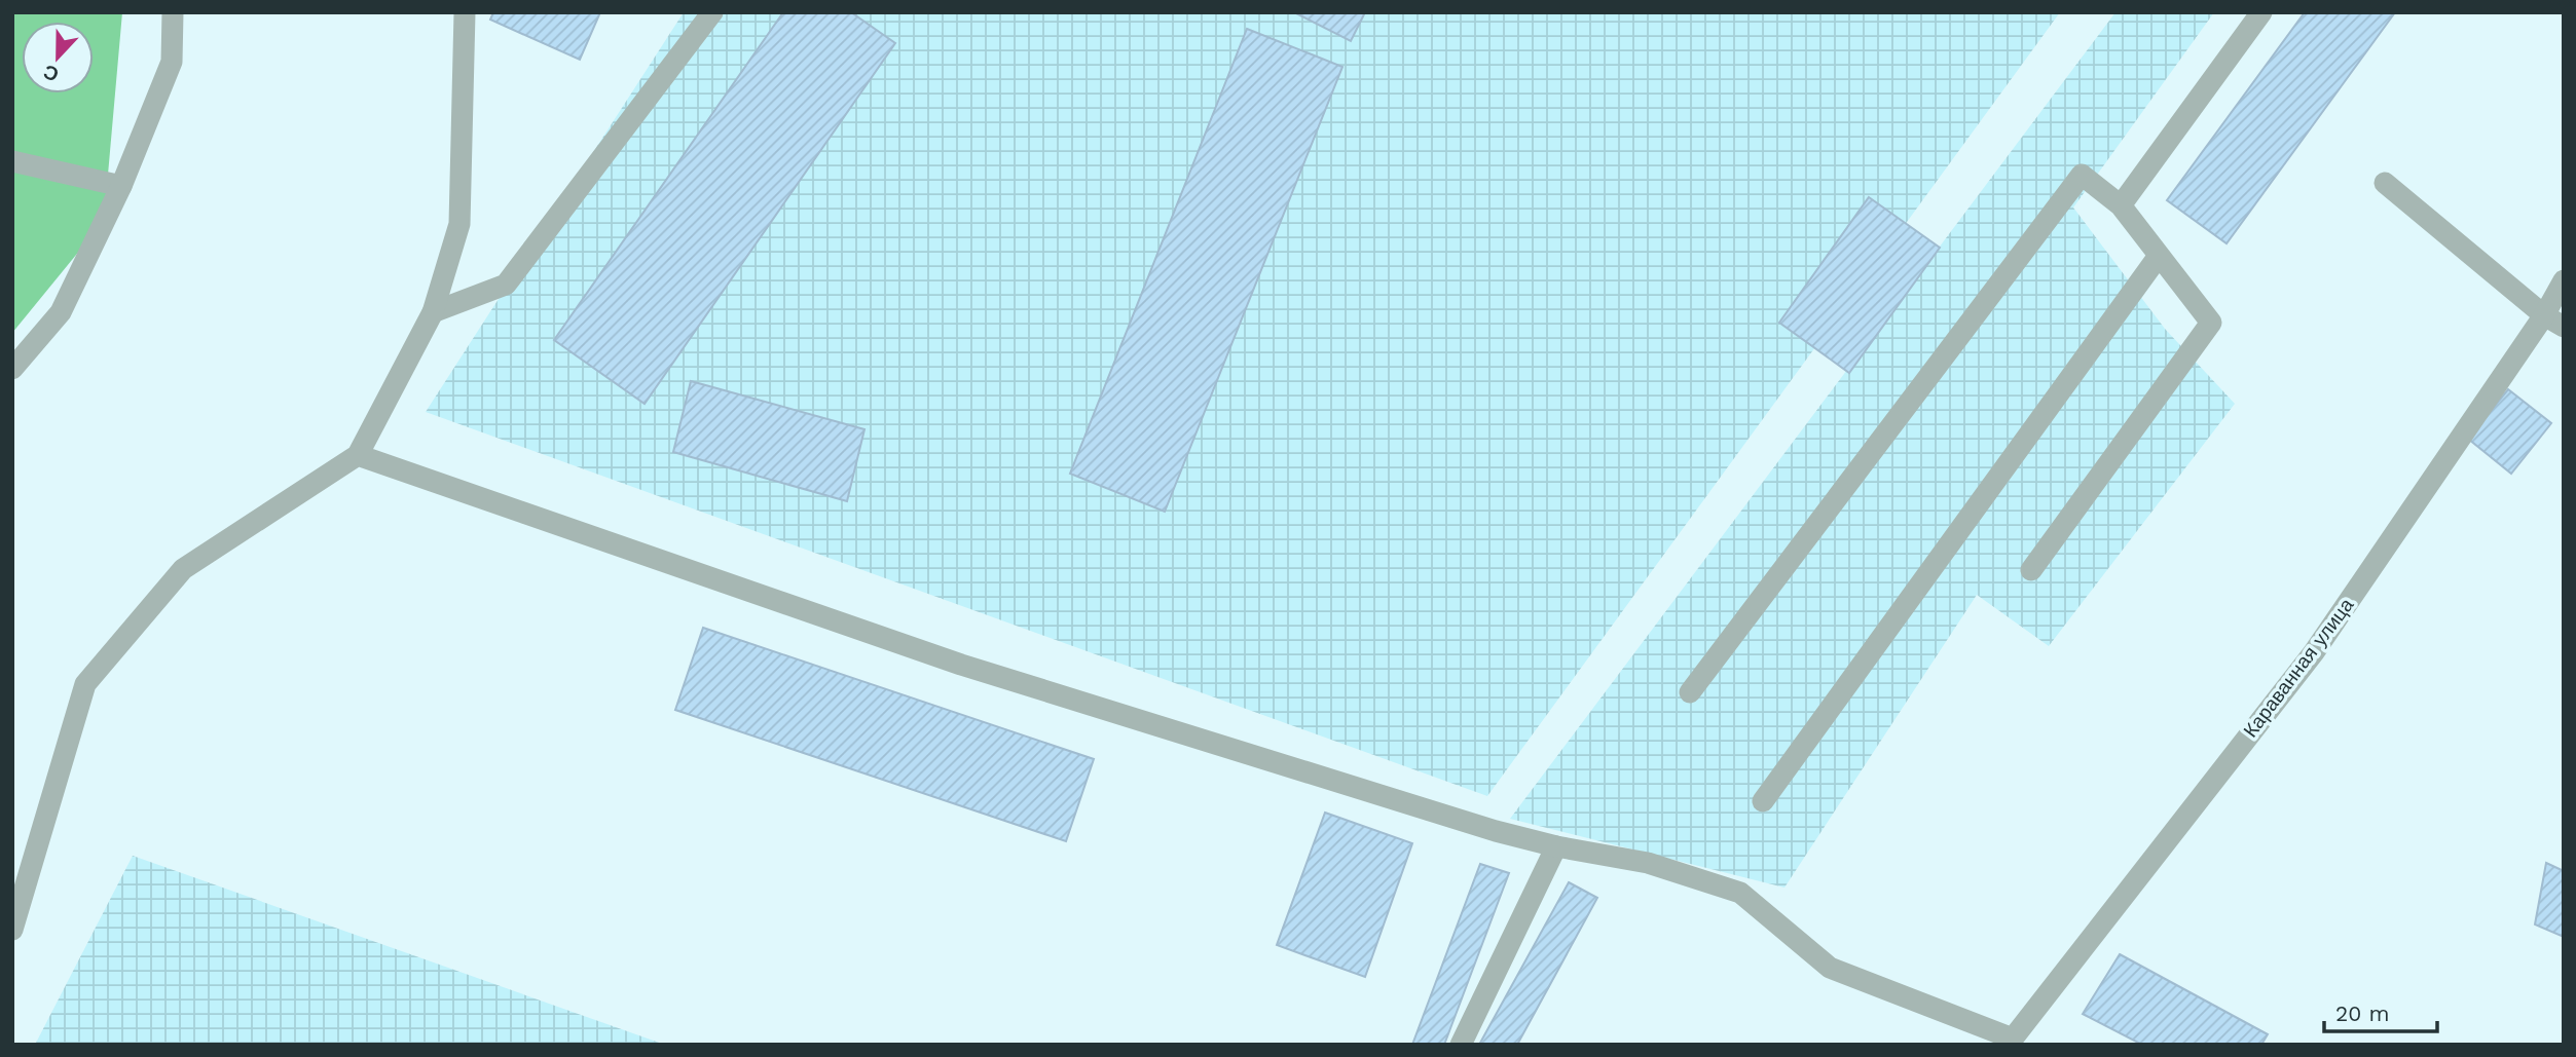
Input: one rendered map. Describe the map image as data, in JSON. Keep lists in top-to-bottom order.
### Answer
{
  "streets": {
    "street": ["Караванная улица"]
  },
  "scale_bar": "20 m",
  "north": "bottom"
}
